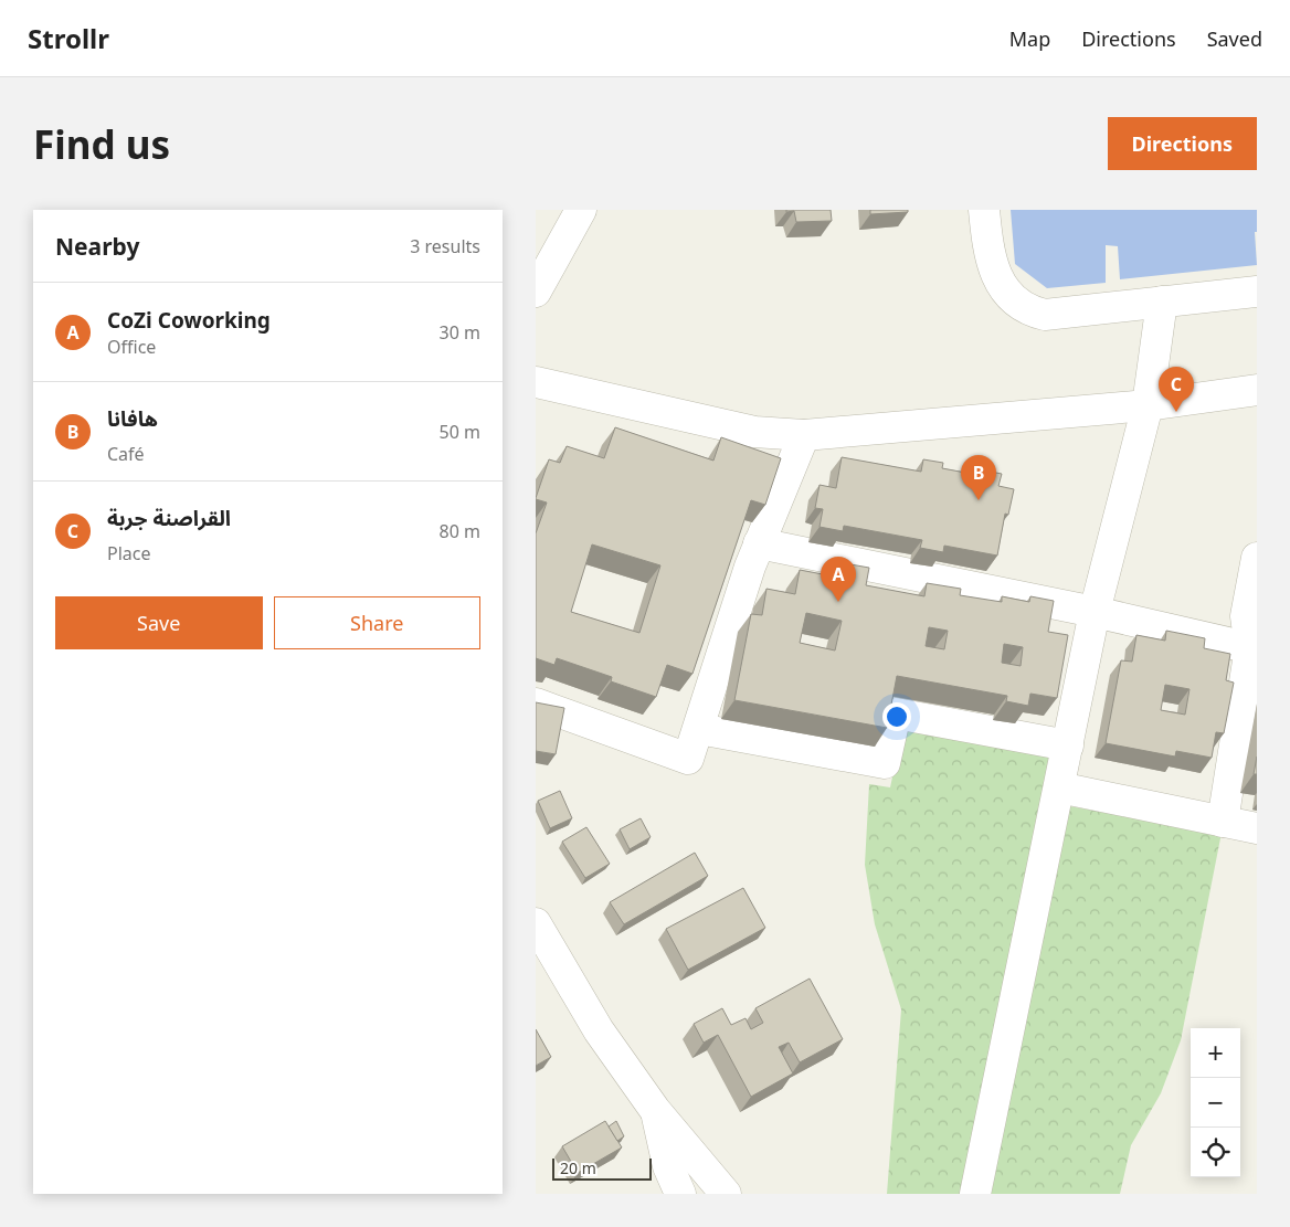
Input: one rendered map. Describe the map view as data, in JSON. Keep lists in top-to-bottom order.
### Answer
{
  "scale_bar": "20 m",
  "page": {
    "header": "Strollr",
    "nav": ["Map", "Directions", "Saved"],
    "buttons": [
      "Directions",
      ["Save", "Share"]
    ],
    "title": "Find us",
    "heading": ["Nearby", "3 results"],
    "list": [
      {
        "mark": "A",
        "name": "CoZi Coworking",
        "note": "Office",
        "value": "30 m"
      },
      {
        "mark": "B",
        "name": "هافانا",
        "note": "Café",
        "value": "50 m"
      },
      {
        "mark": "C",
        "name": "القراصنة جربة",
        "note": "Place",
        "value": "80 m"
      }
    ],
    "pins": ["C", "B", "A"],
    "map_buttons": ["+", "−"],
    "scale": "20 m"
  }
}
